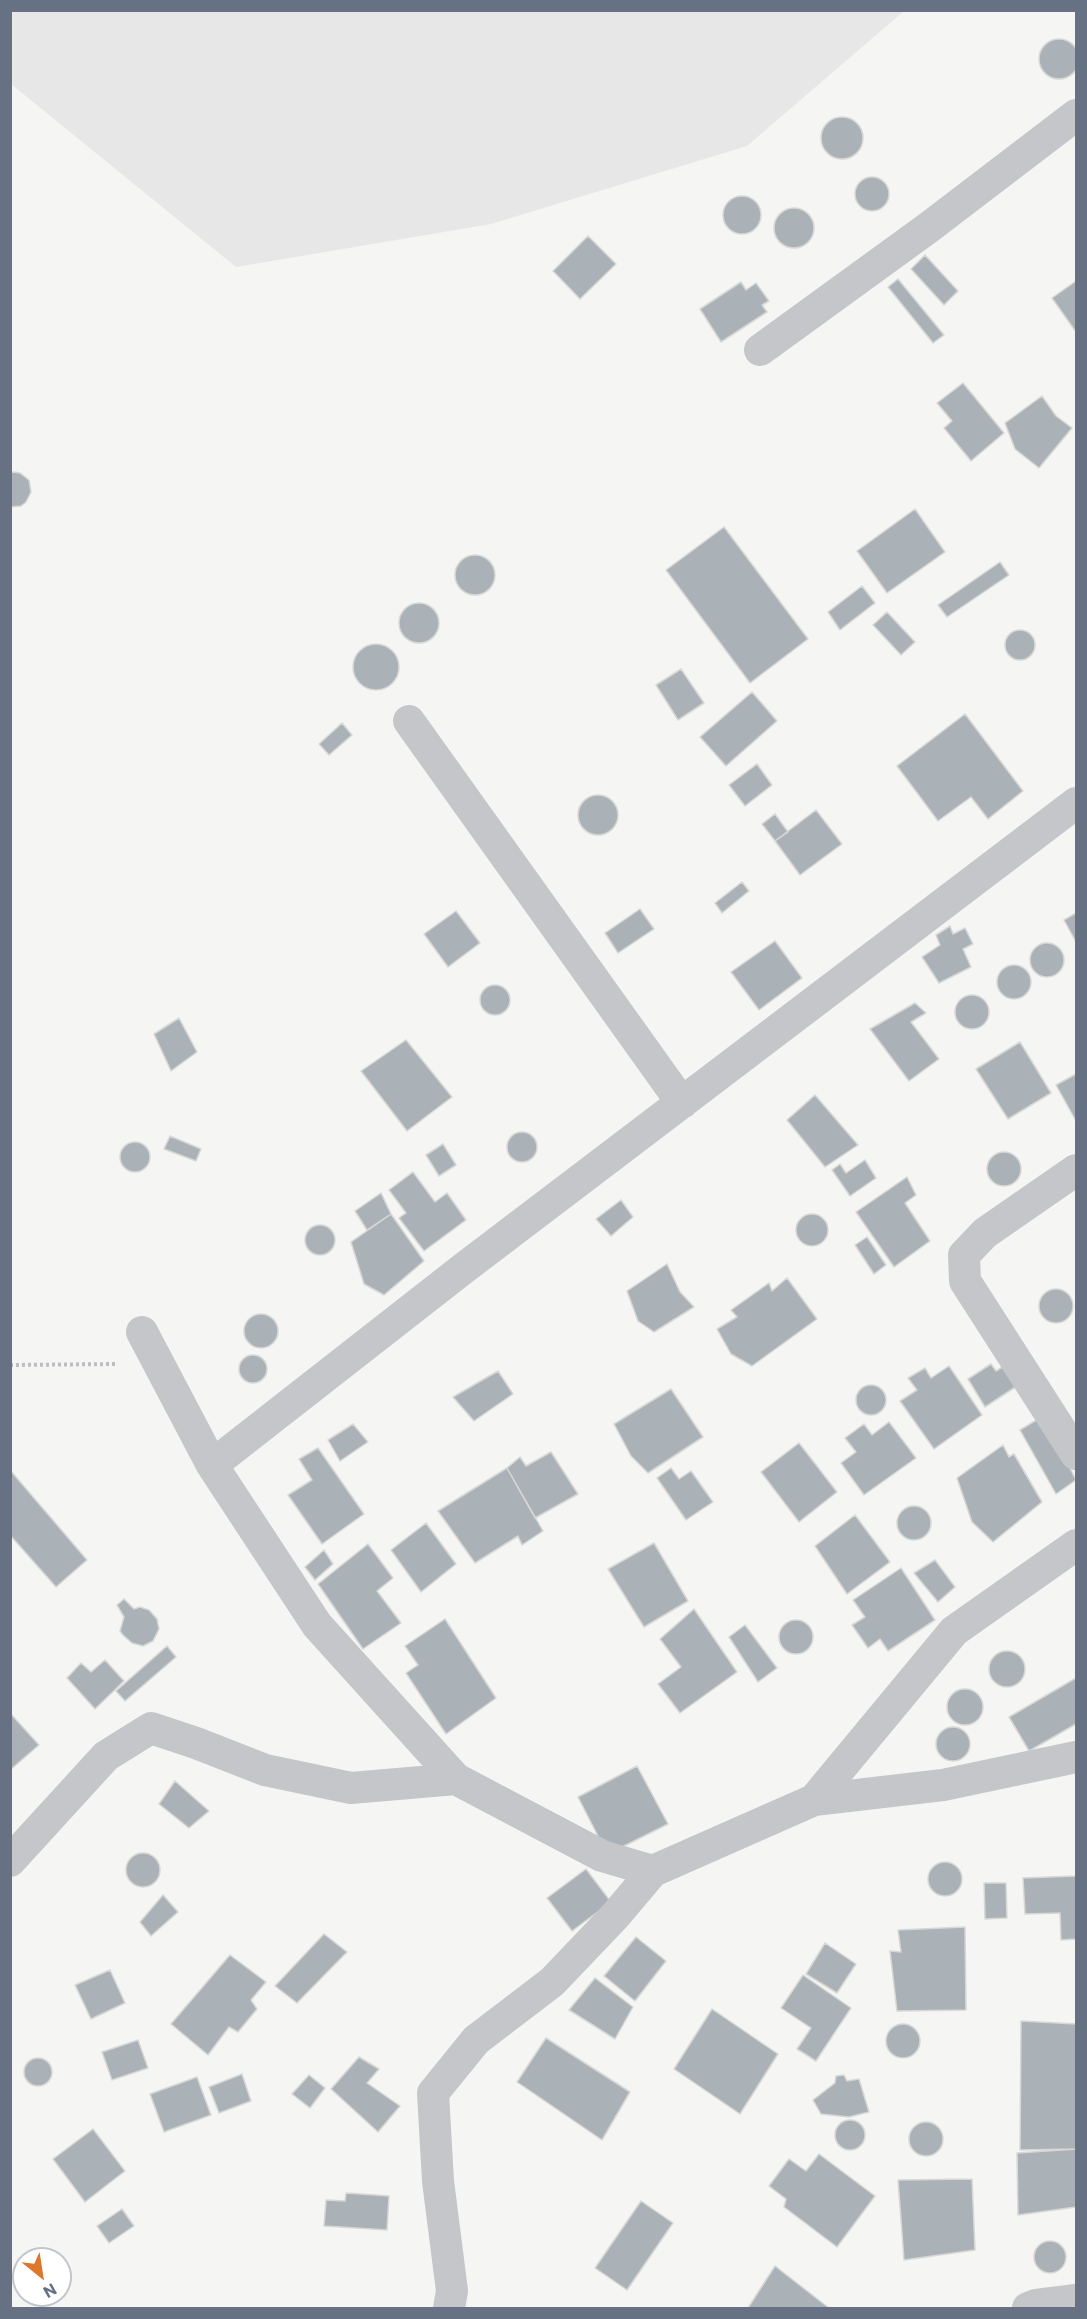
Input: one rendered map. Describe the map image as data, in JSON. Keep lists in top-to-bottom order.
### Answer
{
  "north": "bottom right"
}
